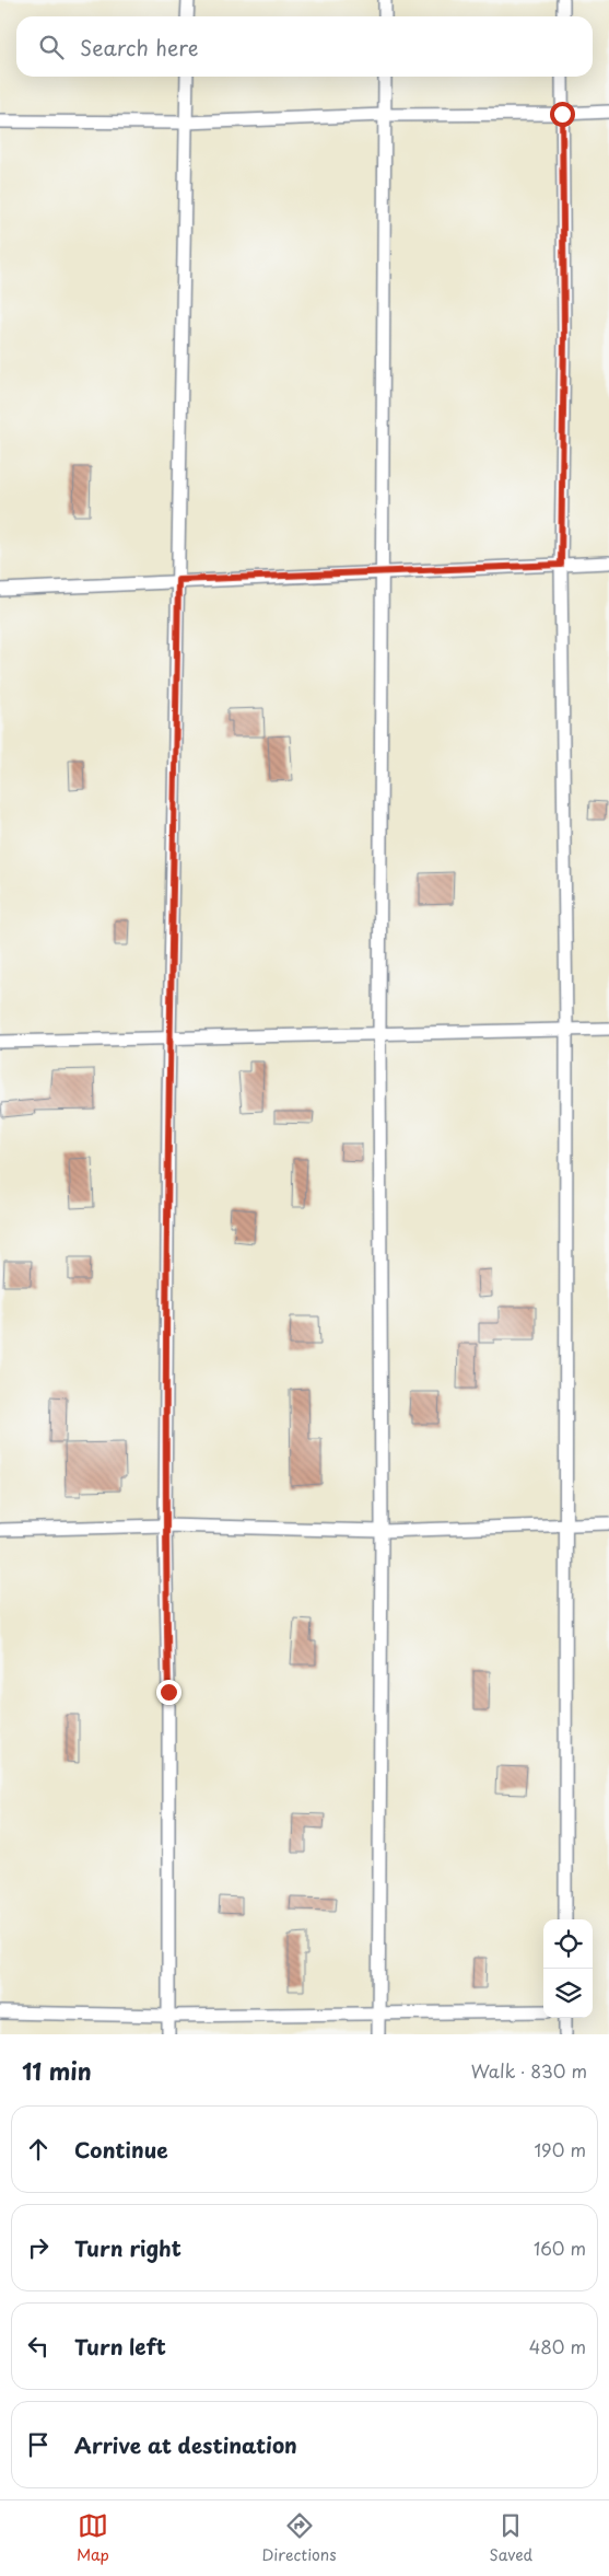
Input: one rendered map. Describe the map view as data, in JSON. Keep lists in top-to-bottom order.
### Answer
{
  "page": {
    "search": "Search here",
    "heading": ["11 min", "Walk · 830 m"],
    "list": [
      ["Continue", "190 m"],
      ["Turn right", "160 m"],
      ["Turn left", "480 m"],
      "Arrive at destination"
    ],
    "nav": ["Map", "Directions", "Saved"]
  }
}
